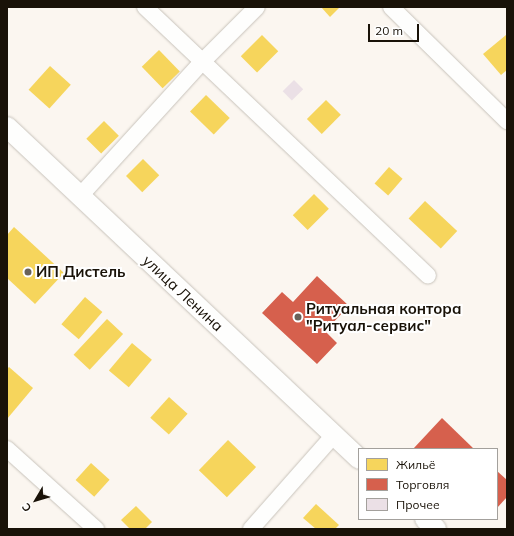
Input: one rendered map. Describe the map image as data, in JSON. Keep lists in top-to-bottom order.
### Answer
{
  "streets": {
    "street": ["улица Ленина"]
  },
  "places": ["ИП Дистель", "Ритуальная контора \"Ритуал-сервис\""],
  "legend": ["Жильё", "Торговля", "Прочее"],
  "scale_bar": "20 m",
  "north": "bottom left"
}
